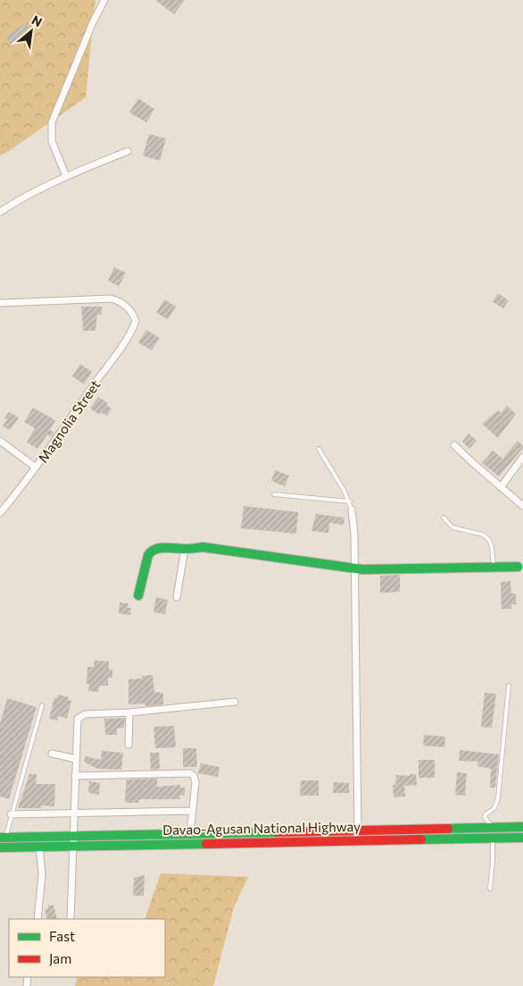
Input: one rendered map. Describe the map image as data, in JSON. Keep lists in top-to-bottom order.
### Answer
{
  "streets": {
    "main road": ["Davao-Agusan National Highway"],
    "street": ["Magnolia Street"]
  },
  "legend": ["Fast", "Jam"],
  "north": "top right"
}
